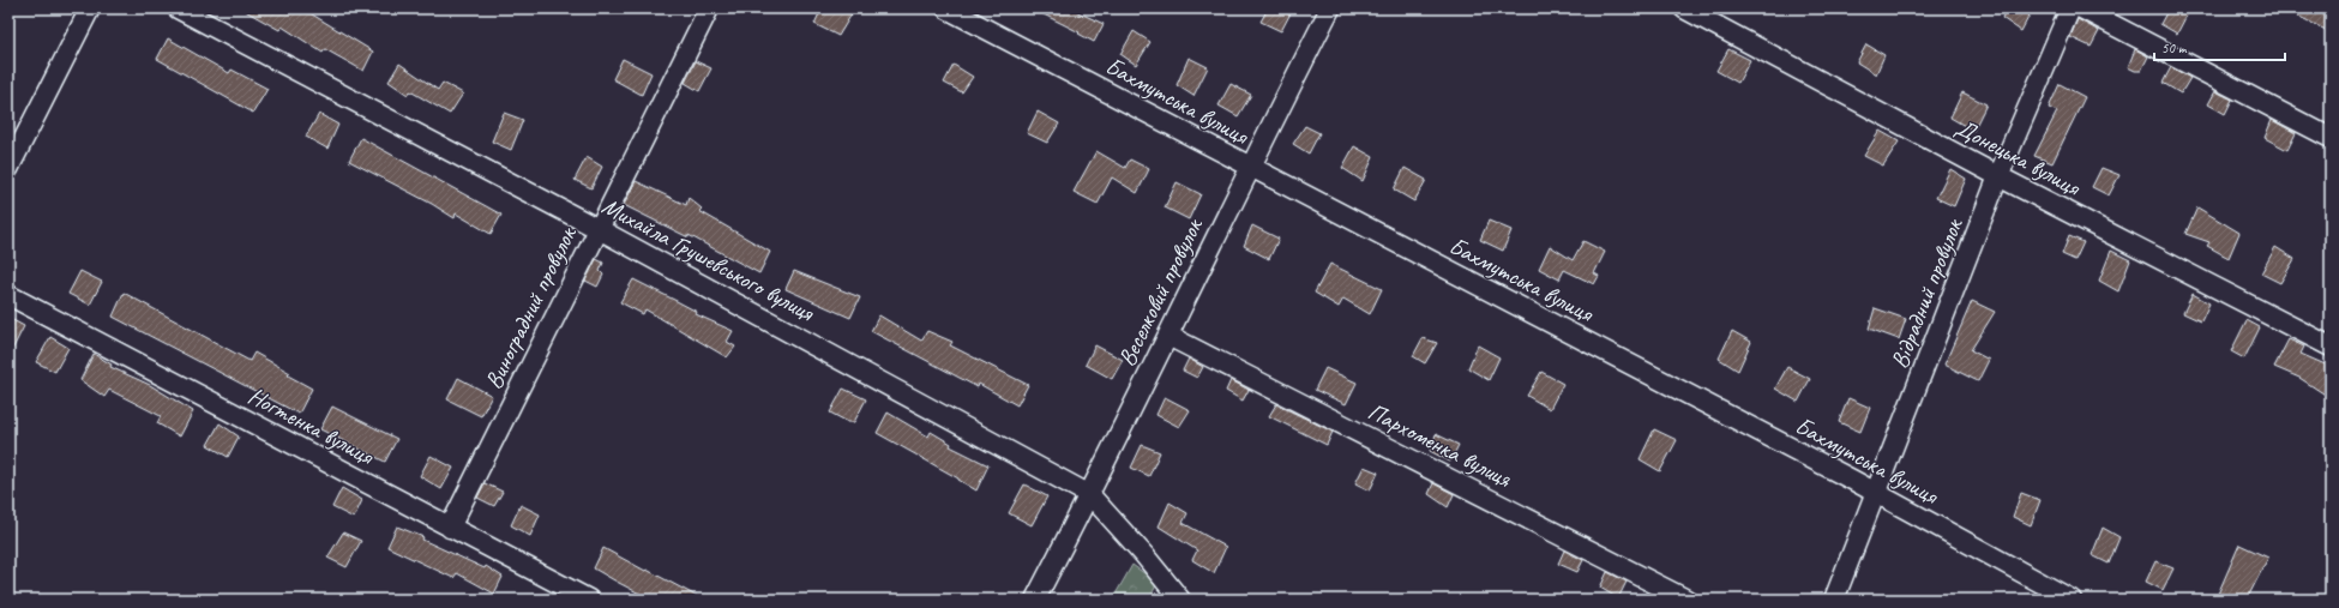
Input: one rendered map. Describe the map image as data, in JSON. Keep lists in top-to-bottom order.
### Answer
{
  "streets": {
    "street": [
      "Бахмутська вулиця",
      "Донецька вулиця",
      "Михайла Грушевського вулиця",
      "Веселковий провулок",
      "Відрадний провулок",
      "Виноградний провулок",
      "Ногтенка вулиця",
      "Пархоменка вулиця"
    ]
  },
  "crossings": [
    ["Бахмутська вулиця", "Веселковий провулок"],
    ["Бахмутська вулиця", "Відрадний провулок"],
    ["Донецька вулиця", "Відрадний провулок"],
    ["Михайла Грушевського вулиця", "Веселковий провулок"],
    ["Михайла Грушевського вулиця", "Виноградний провулок"],
    ["Веселковий провулок", "Пархоменка вулиця"],
    ["Виноградний провулок", "Ногтенка вулиця"]
  ],
  "scale_bar": "50 m"
}
